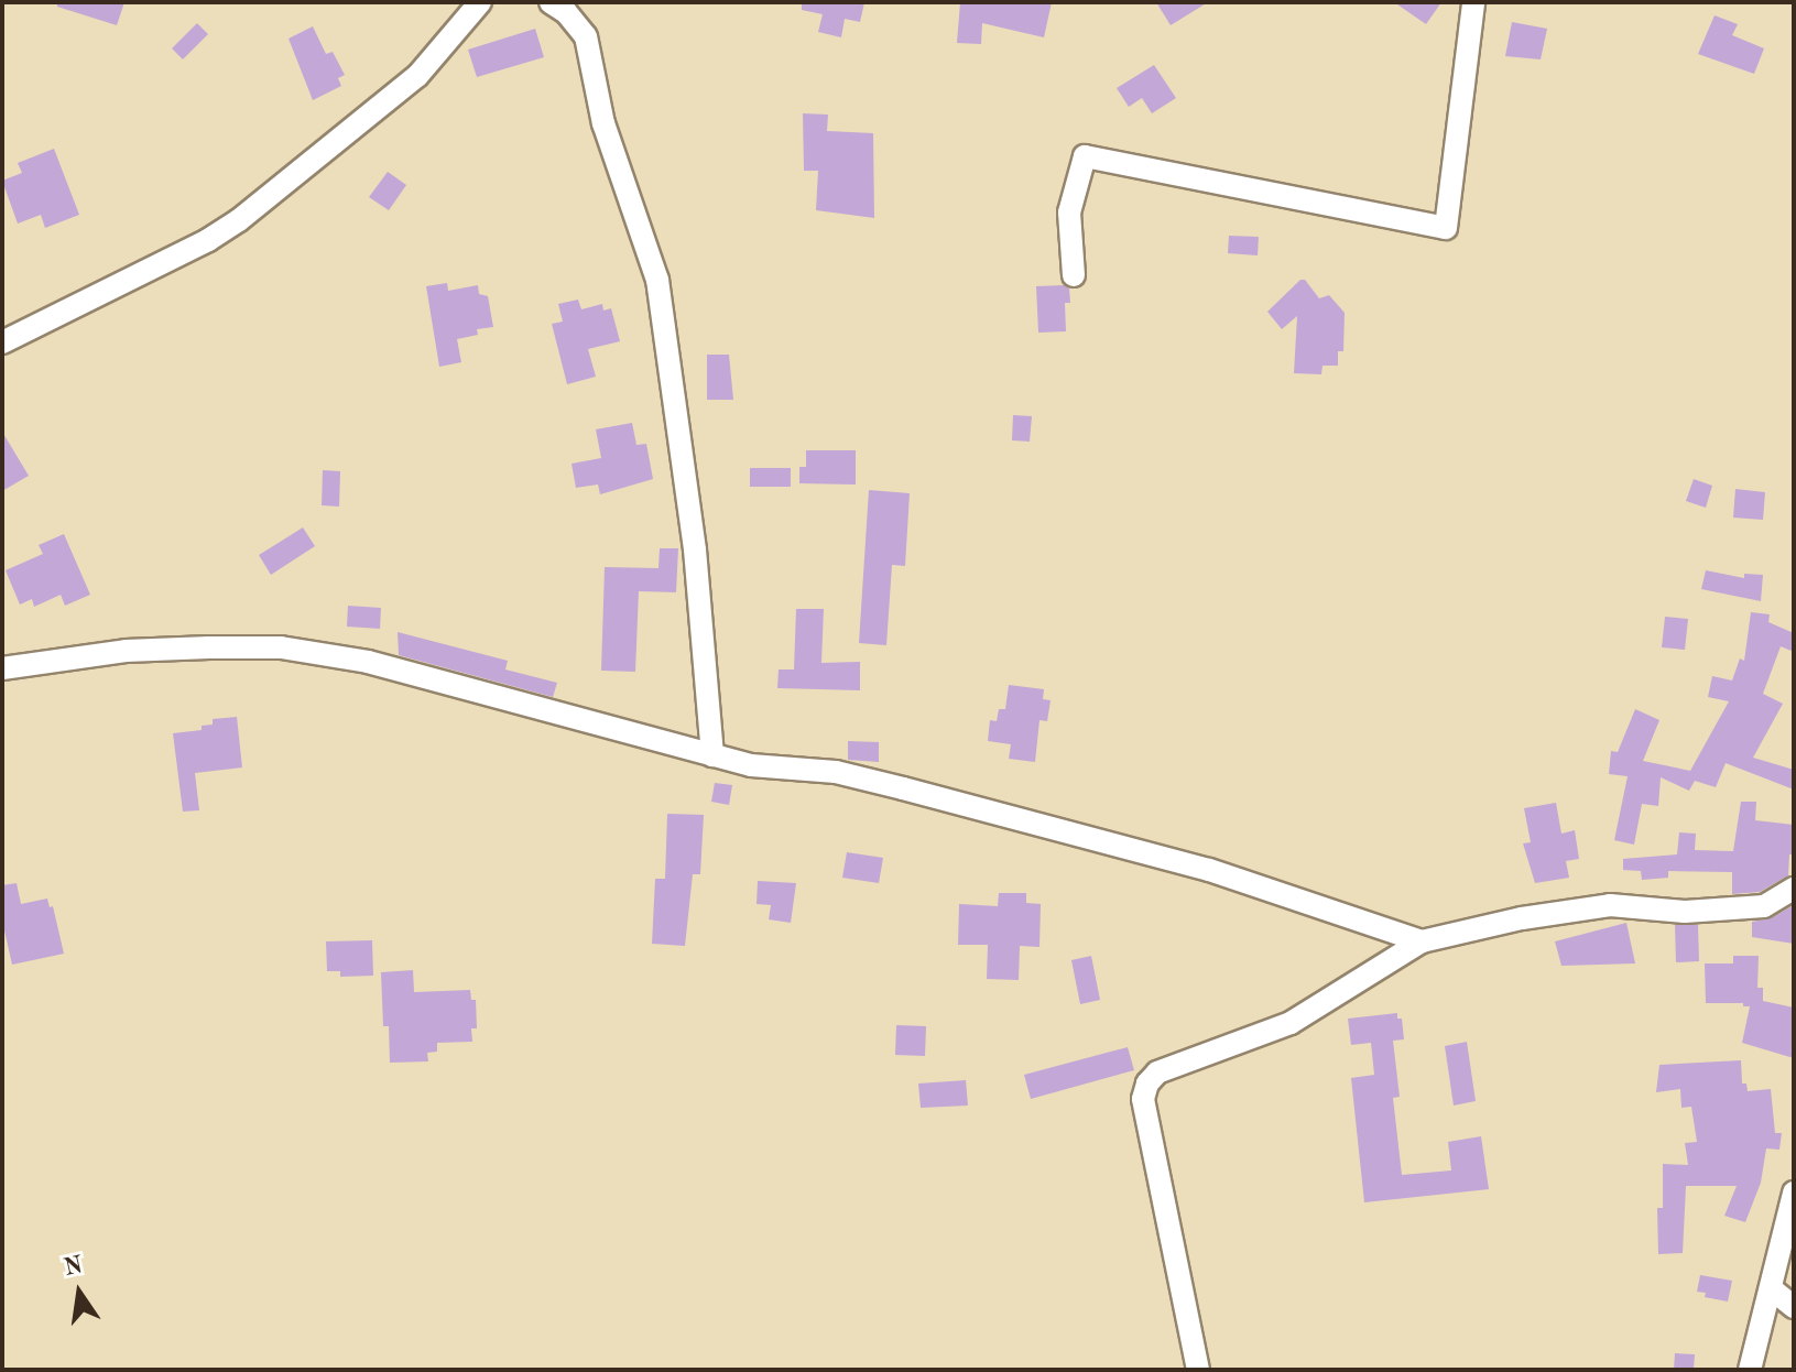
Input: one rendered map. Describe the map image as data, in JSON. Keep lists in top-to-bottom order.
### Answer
{
  "north": "top"
}
